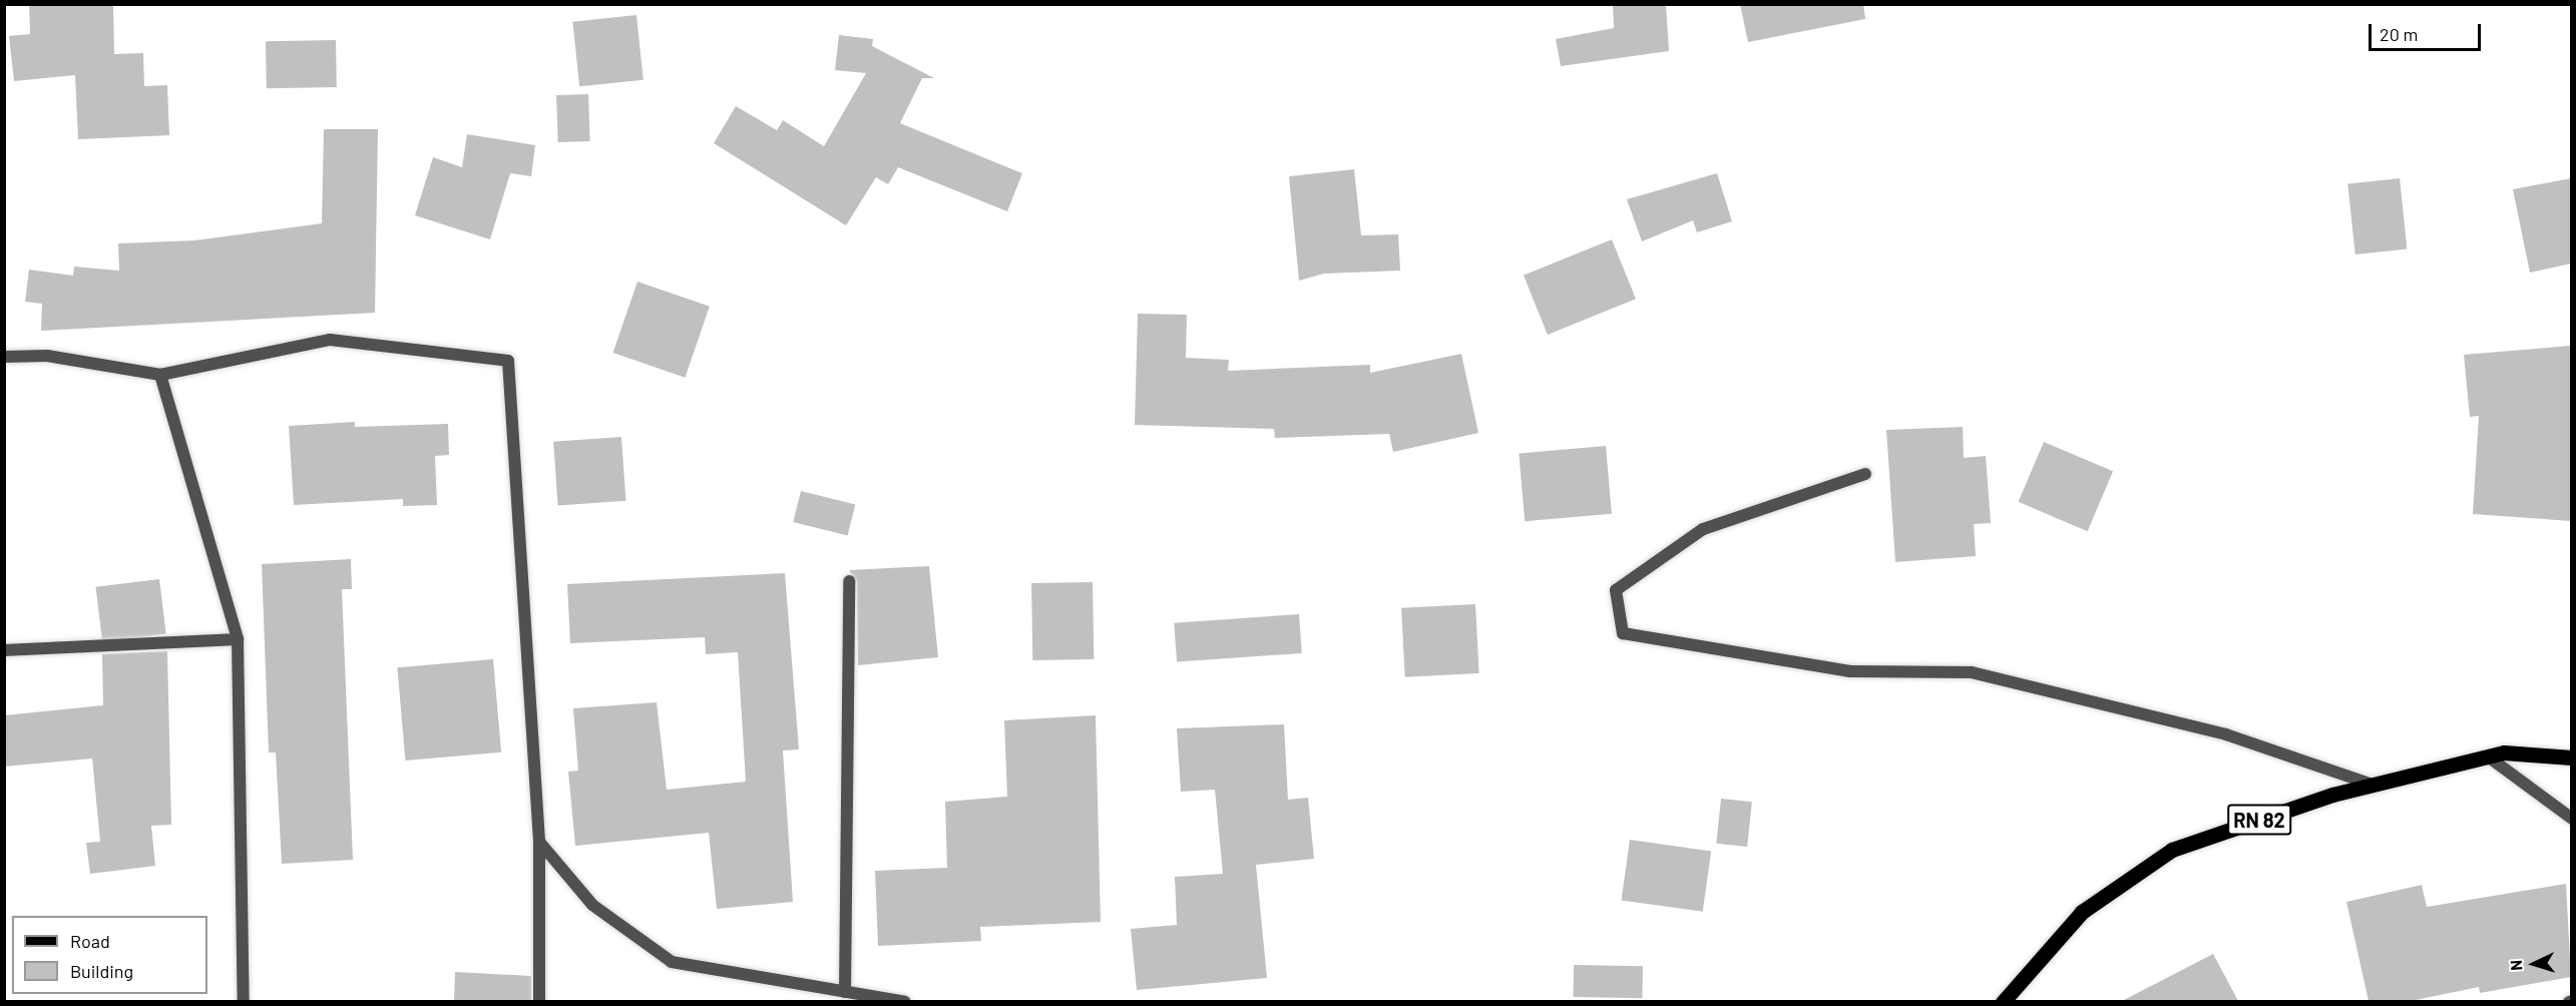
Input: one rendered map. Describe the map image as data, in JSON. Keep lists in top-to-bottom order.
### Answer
{
  "streets": {
    "main road": ["RN 82"]
  },
  "legend": ["Road", "Building"],
  "scale_bar": "20 m",
  "north": "left"
}
